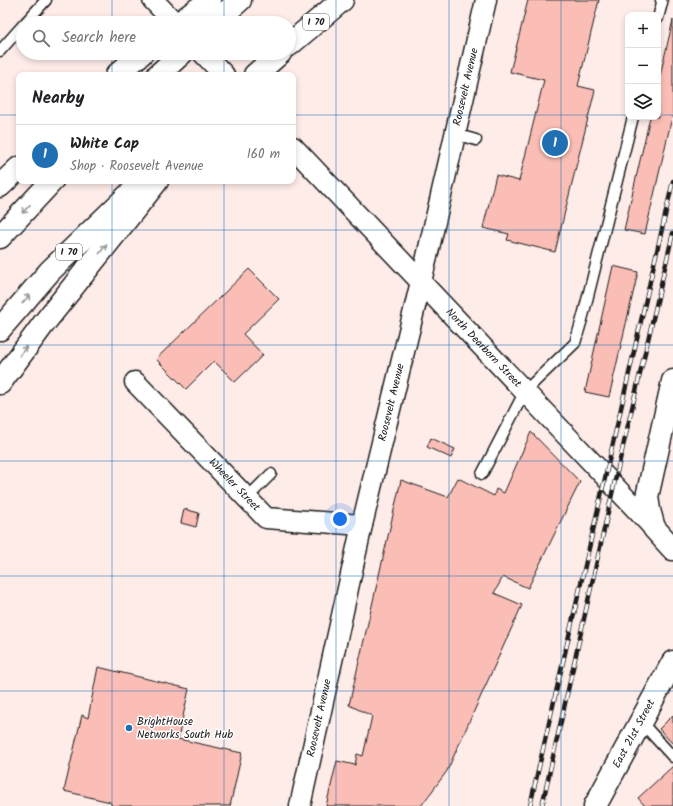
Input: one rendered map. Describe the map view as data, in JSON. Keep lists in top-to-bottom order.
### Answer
{
  "streets": {
    "main road": ["I 70", "North Dearborn Street", "East 21st Street"],
    "street": ["Roosevelt Avenue", "Wheeler Street"]
  },
  "crossings": [
    ["Roosevelt Avenue", "North Dearborn Street"],
    ["Roosevelt Avenue", "Wheeler Street"]
  ],
  "places": ["BrightHouse Networks South Hub"],
  "page": {
    "map_buttons": ["+", "−"],
    "search": "Search here",
    "heading": "Nearby",
    "list": [
      {
        "mark": "1",
        "name": "White Cap",
        "note": "Shop · Roosevelt Avenue",
        "value": "160 m"
      }
    ],
    "pins": "1"
  }
}
